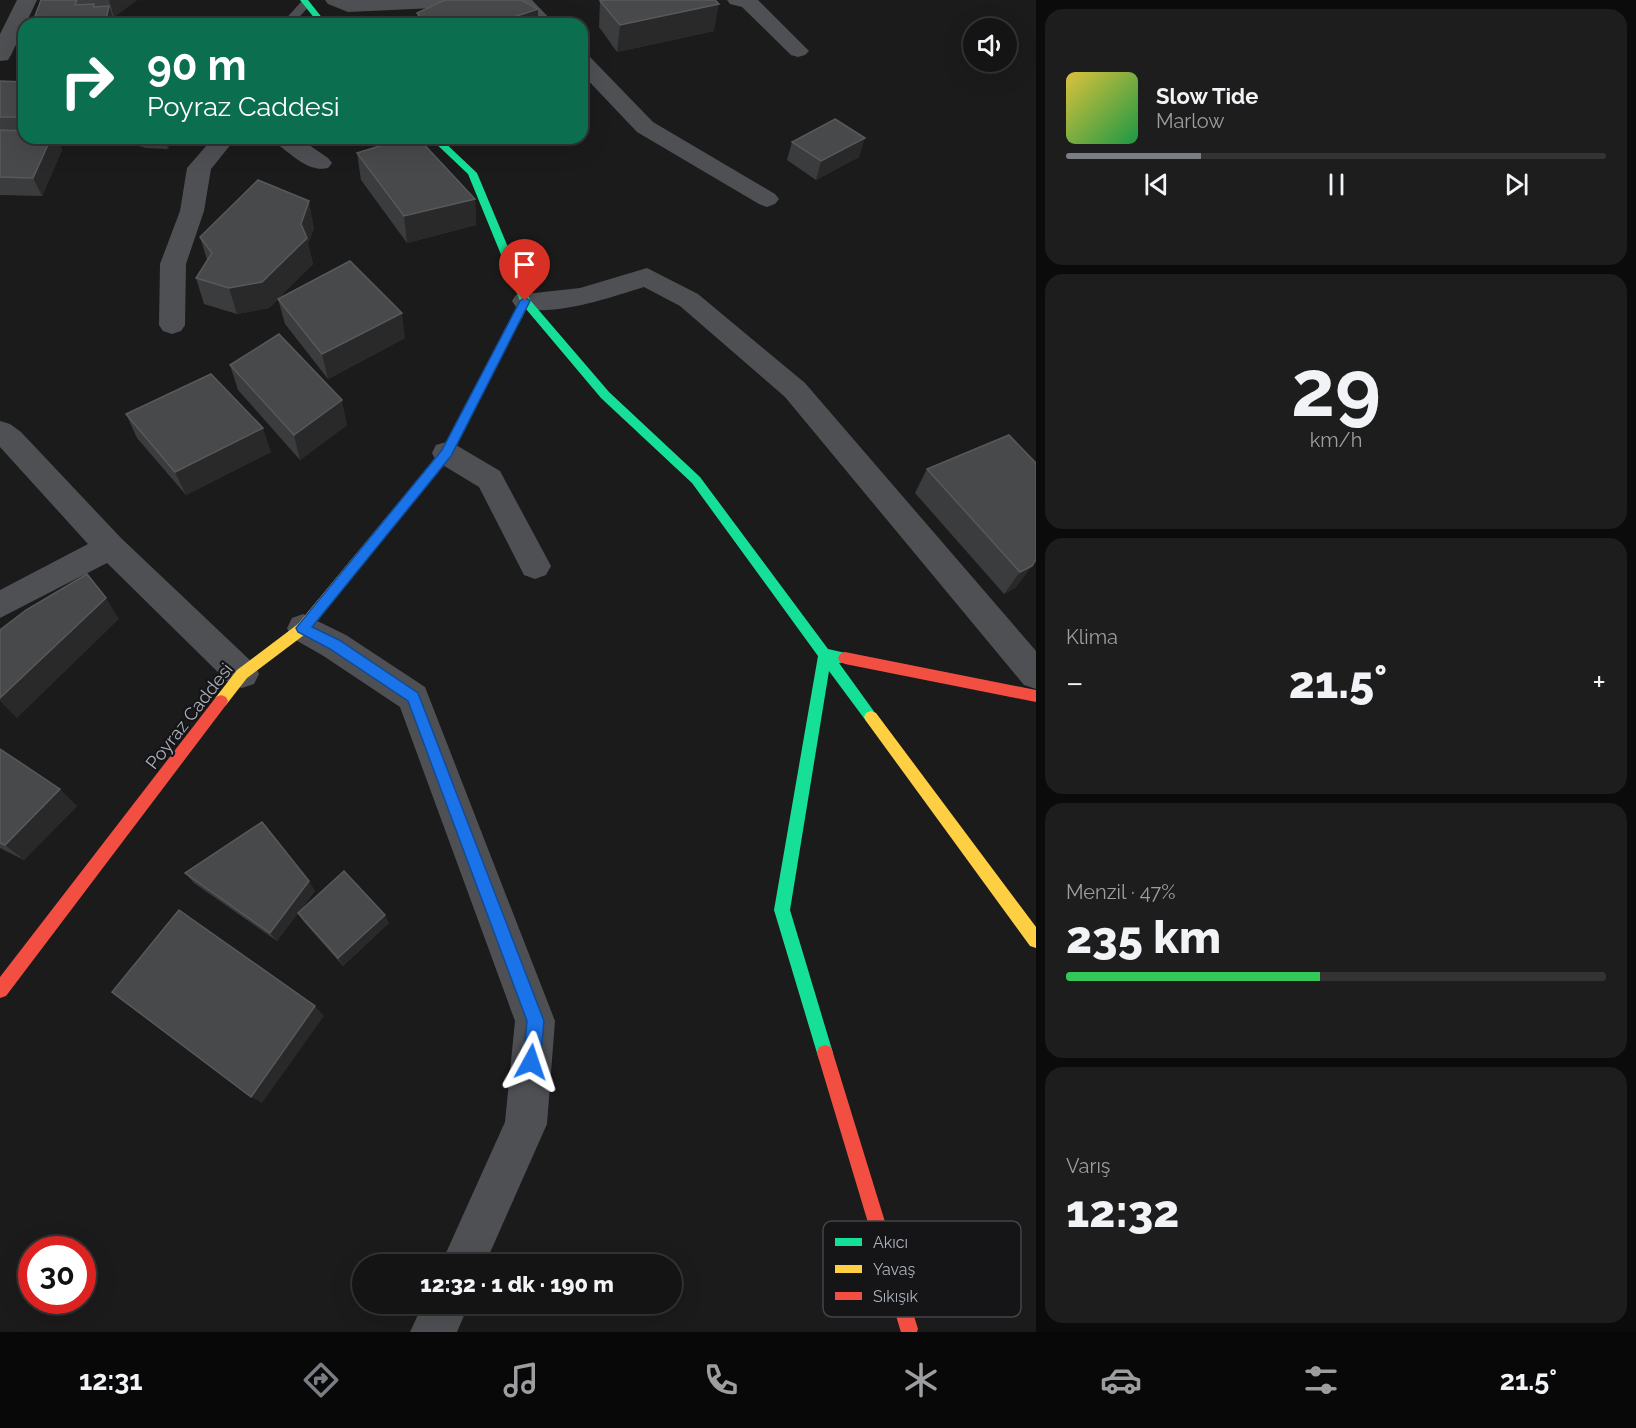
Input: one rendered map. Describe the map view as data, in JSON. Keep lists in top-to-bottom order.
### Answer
{
  "streets": {
    "street": ["Poyraz Caddesi"]
  },
  "legend": ["Akıcı", "Yavaş", "Sıkışık"],
  "page": {
    "turn": ["90 m", "Poyraz Caddesi"],
    "song": ["Slow Tide", "Marlow"],
    "tile": [
      ["29", "km/h"],
      "Klima",
      ["Menzil · 47%", "235 km"],
      ["Varış", "12:32"]
    ],
    "heat": ["−", "21.5°", "+"],
    "limit": "30",
    "trip": "12:32 · 1 dk · 190 m",
    "tabs": ["12:31", "21.5°"]
  }
}
